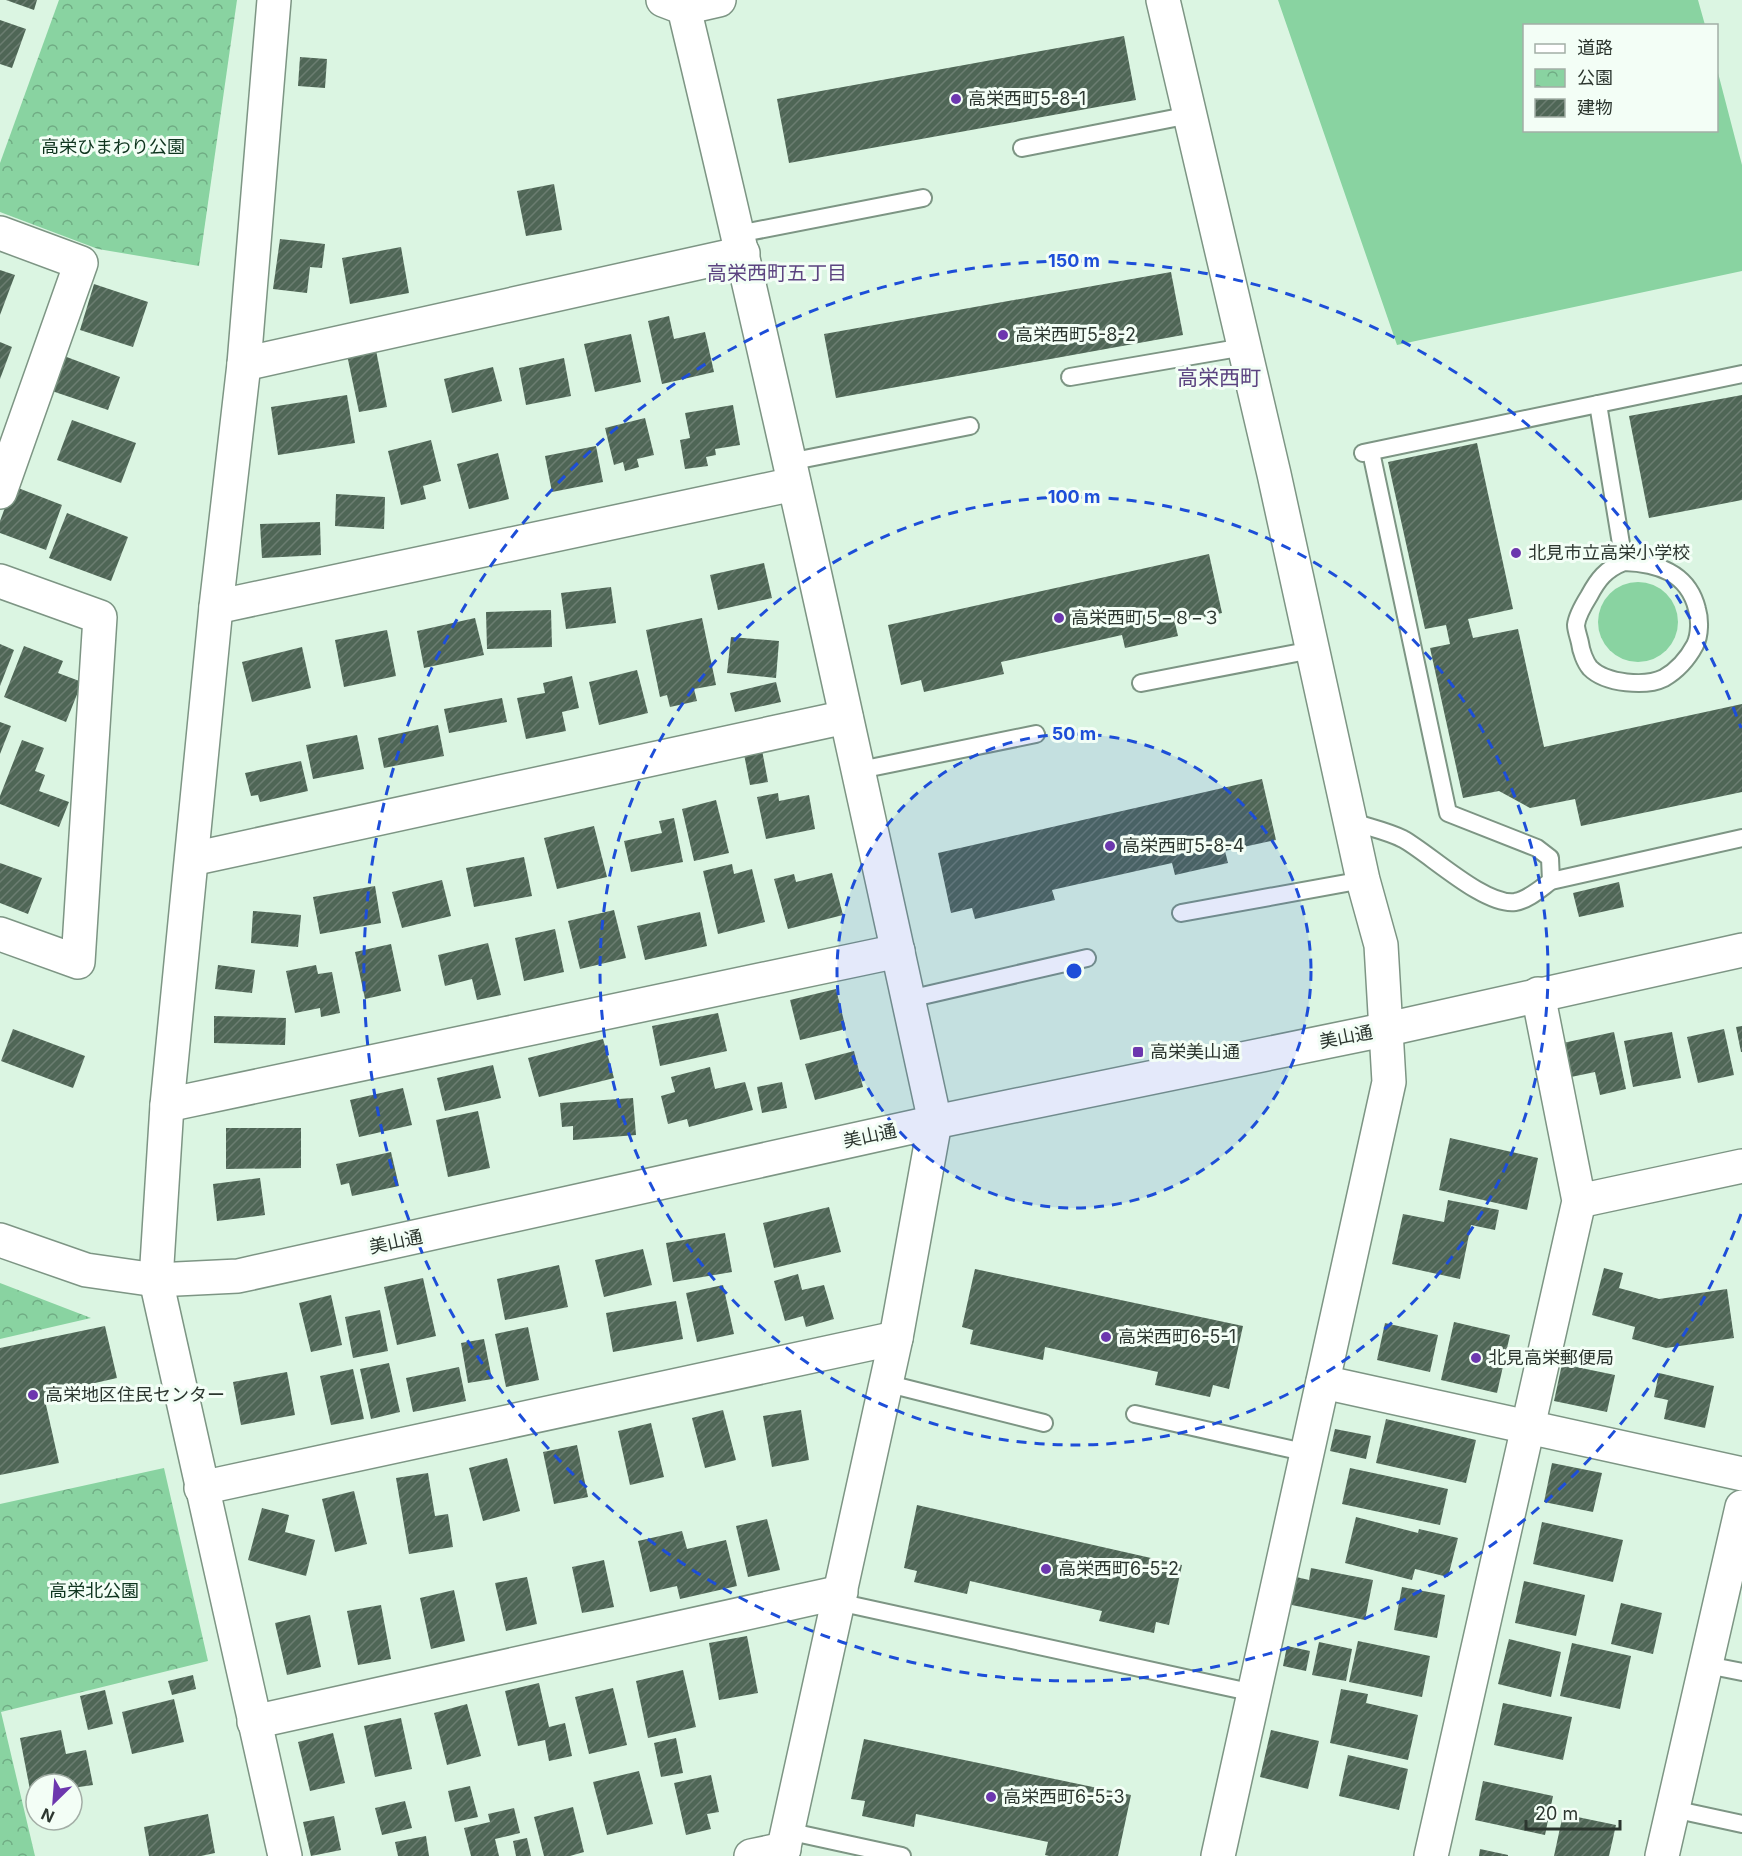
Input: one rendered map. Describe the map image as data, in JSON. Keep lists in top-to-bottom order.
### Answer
{
  "streets": {
    "street": ["美山通"]
  },
  "districts": ["高栄西町五丁目", "高栄西町"],
  "parks": ["高栄ひまわり公園", "高栄北公園"],
  "places": {
    "other": [
      "高栄西町5-8-1",
      "高栄西町5-8-2",
      "北見市立高栄小学校",
      "高栄西町５−８−３",
      "高栄西町5-8-4",
      "高栄西町6-5-1",
      "北見高栄郵便局",
      "高栄地区住民センター",
      "高栄西町6-5-2",
      "高栄西町6-5-3"
    ],
    "transit": ["高栄美山通"]
  },
  "legend": ["道路", "公園", "建物"],
  "scale_bar": "20 m",
  "north": "bottom left",
  "rings": ["150 m", "100 m", "50 m"]
}
